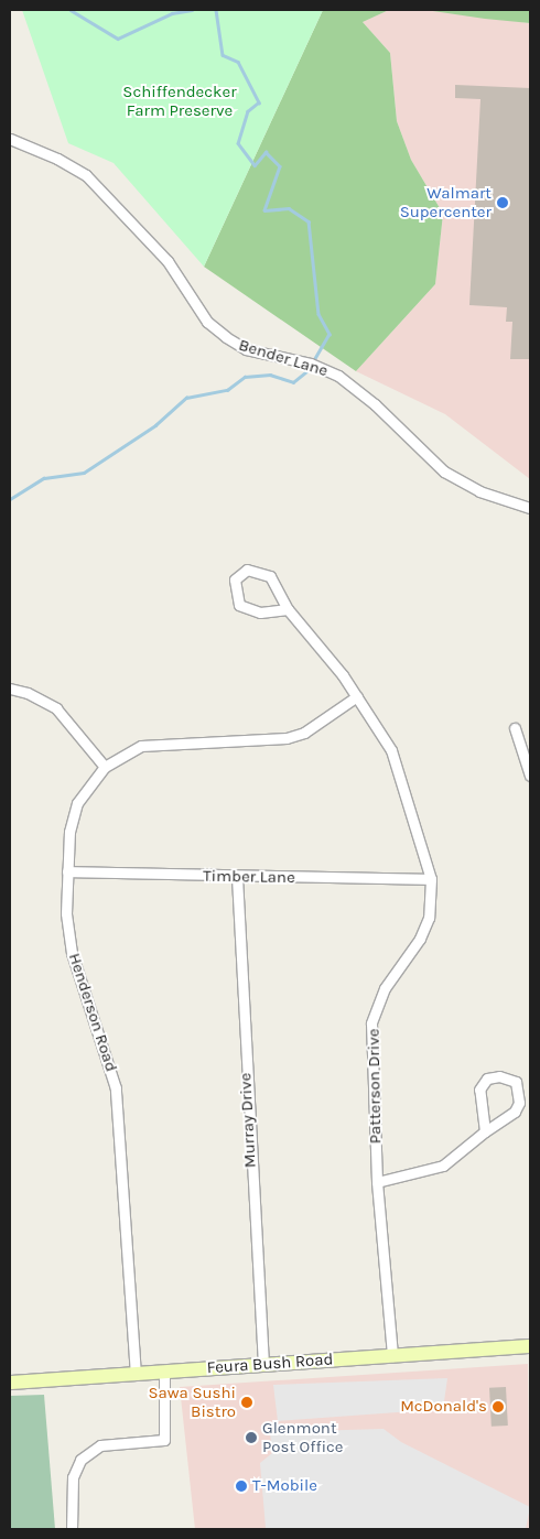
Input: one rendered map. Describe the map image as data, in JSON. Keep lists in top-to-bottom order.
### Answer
{
  "streets": {
    "main road": ["Feura Bush Road"],
    "street": [
      "Bender Lane",
      "Timber Lane",
      "Henderson Road",
      "Patterson Drive",
      "Murray Drive"
    ]
  },
  "crossings": [
    ["Timber Lane", "Henderson Road"],
    ["Timber Lane", "Patterson Drive"],
    ["Timber Lane", "Murray Drive"],
    ["Henderson Road", "Patterson Drive"],
    ["Henderson Road", "Feura Bush Road"],
    ["Patterson Drive", "Feura Bush Road"],
    ["Murray Drive", "Feura Bush Road"]
  ],
  "parks": ["Schiffendecker Farm Preserve"],
  "places": [
    "Walmart Supercenter",
    "Sawa Sushi Bistro",
    "McDonald's",
    "Glenmont Post Office",
    "T-Mobile"
  ]
}
